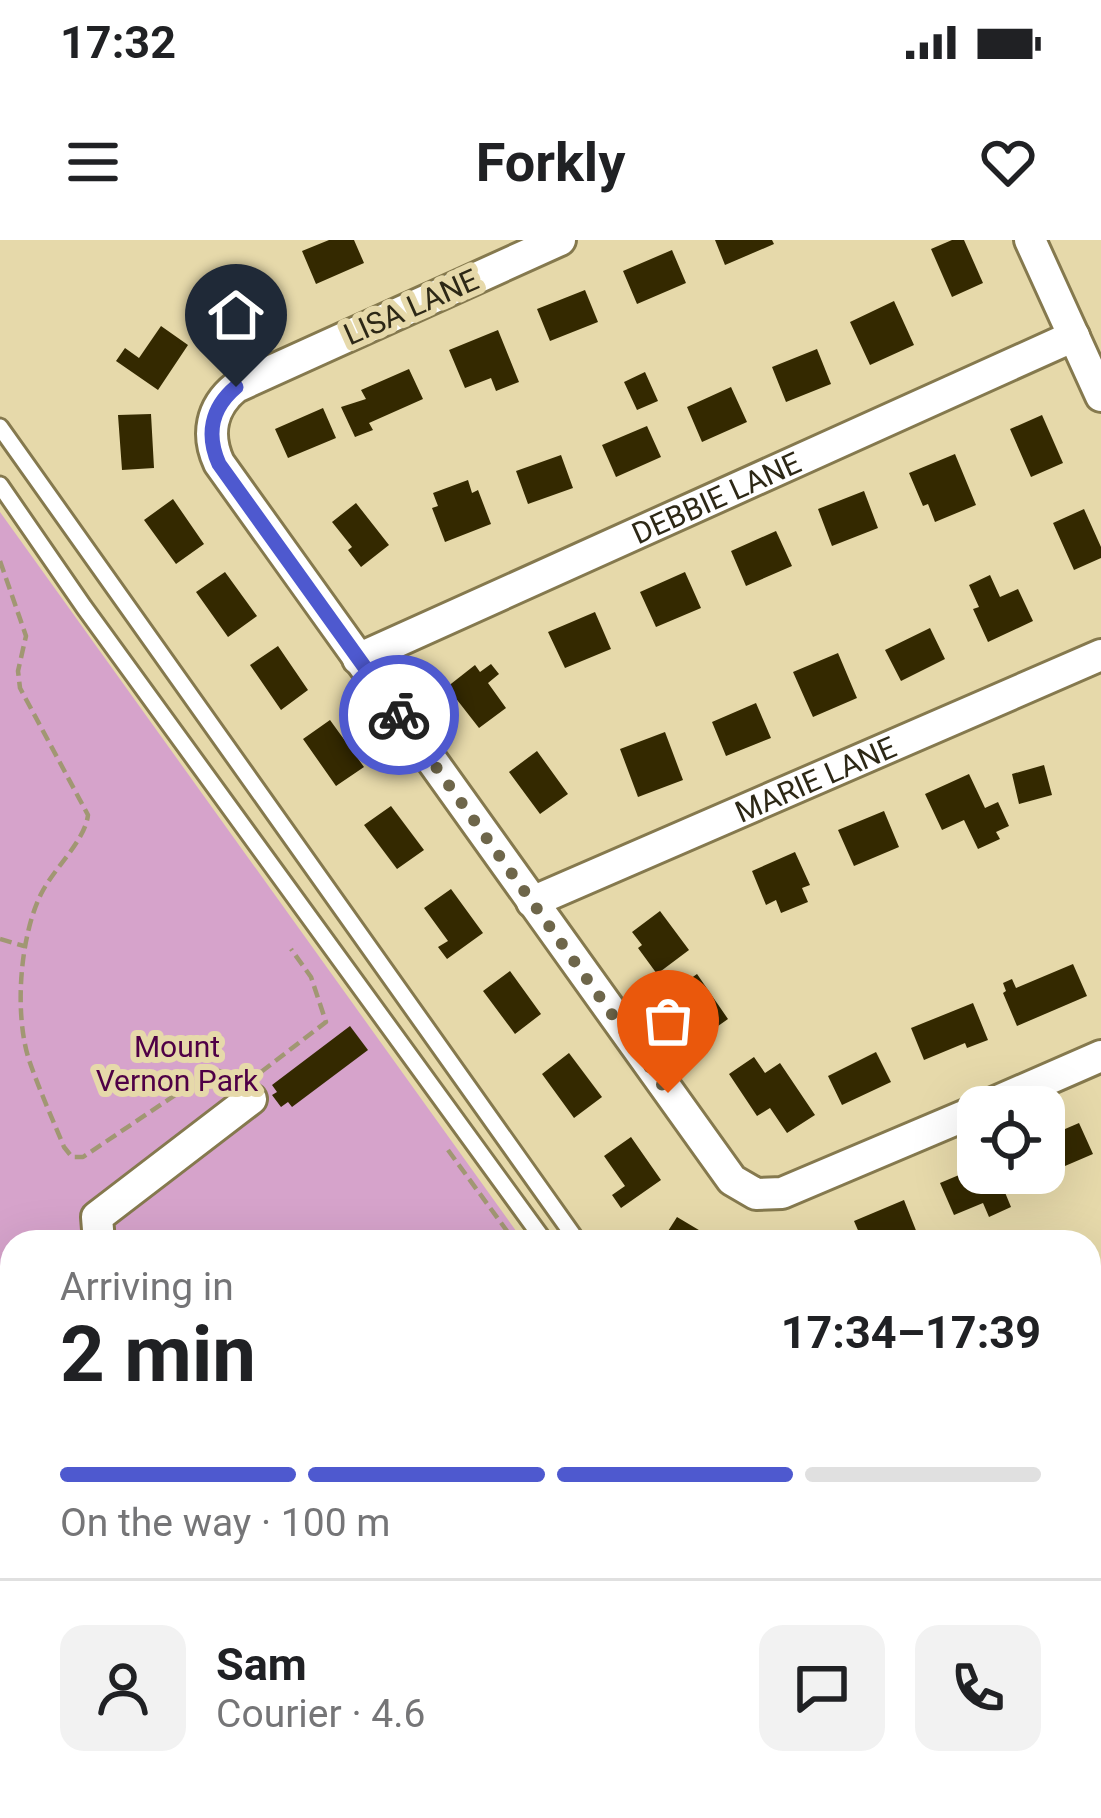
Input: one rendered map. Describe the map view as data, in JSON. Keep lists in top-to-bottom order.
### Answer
{
  "streets": {
    "street": ["LISA LANE", "DEBBIE LANE", "MARIE LANE"]
  },
  "crossings": [
    ["LISA LANE", "DEBBIE LANE"]
  ],
  "parks": ["Mount Vernon Park"],
  "page": {
    "status": "17:32",
    "header": "Forkly",
    "heading": ["2 min", "Arriving in", "17:34–17:39"],
    "panel": ["Sam", "Courier · 4.6"],
    "bar": "On the way · 100 m"
  }
}
